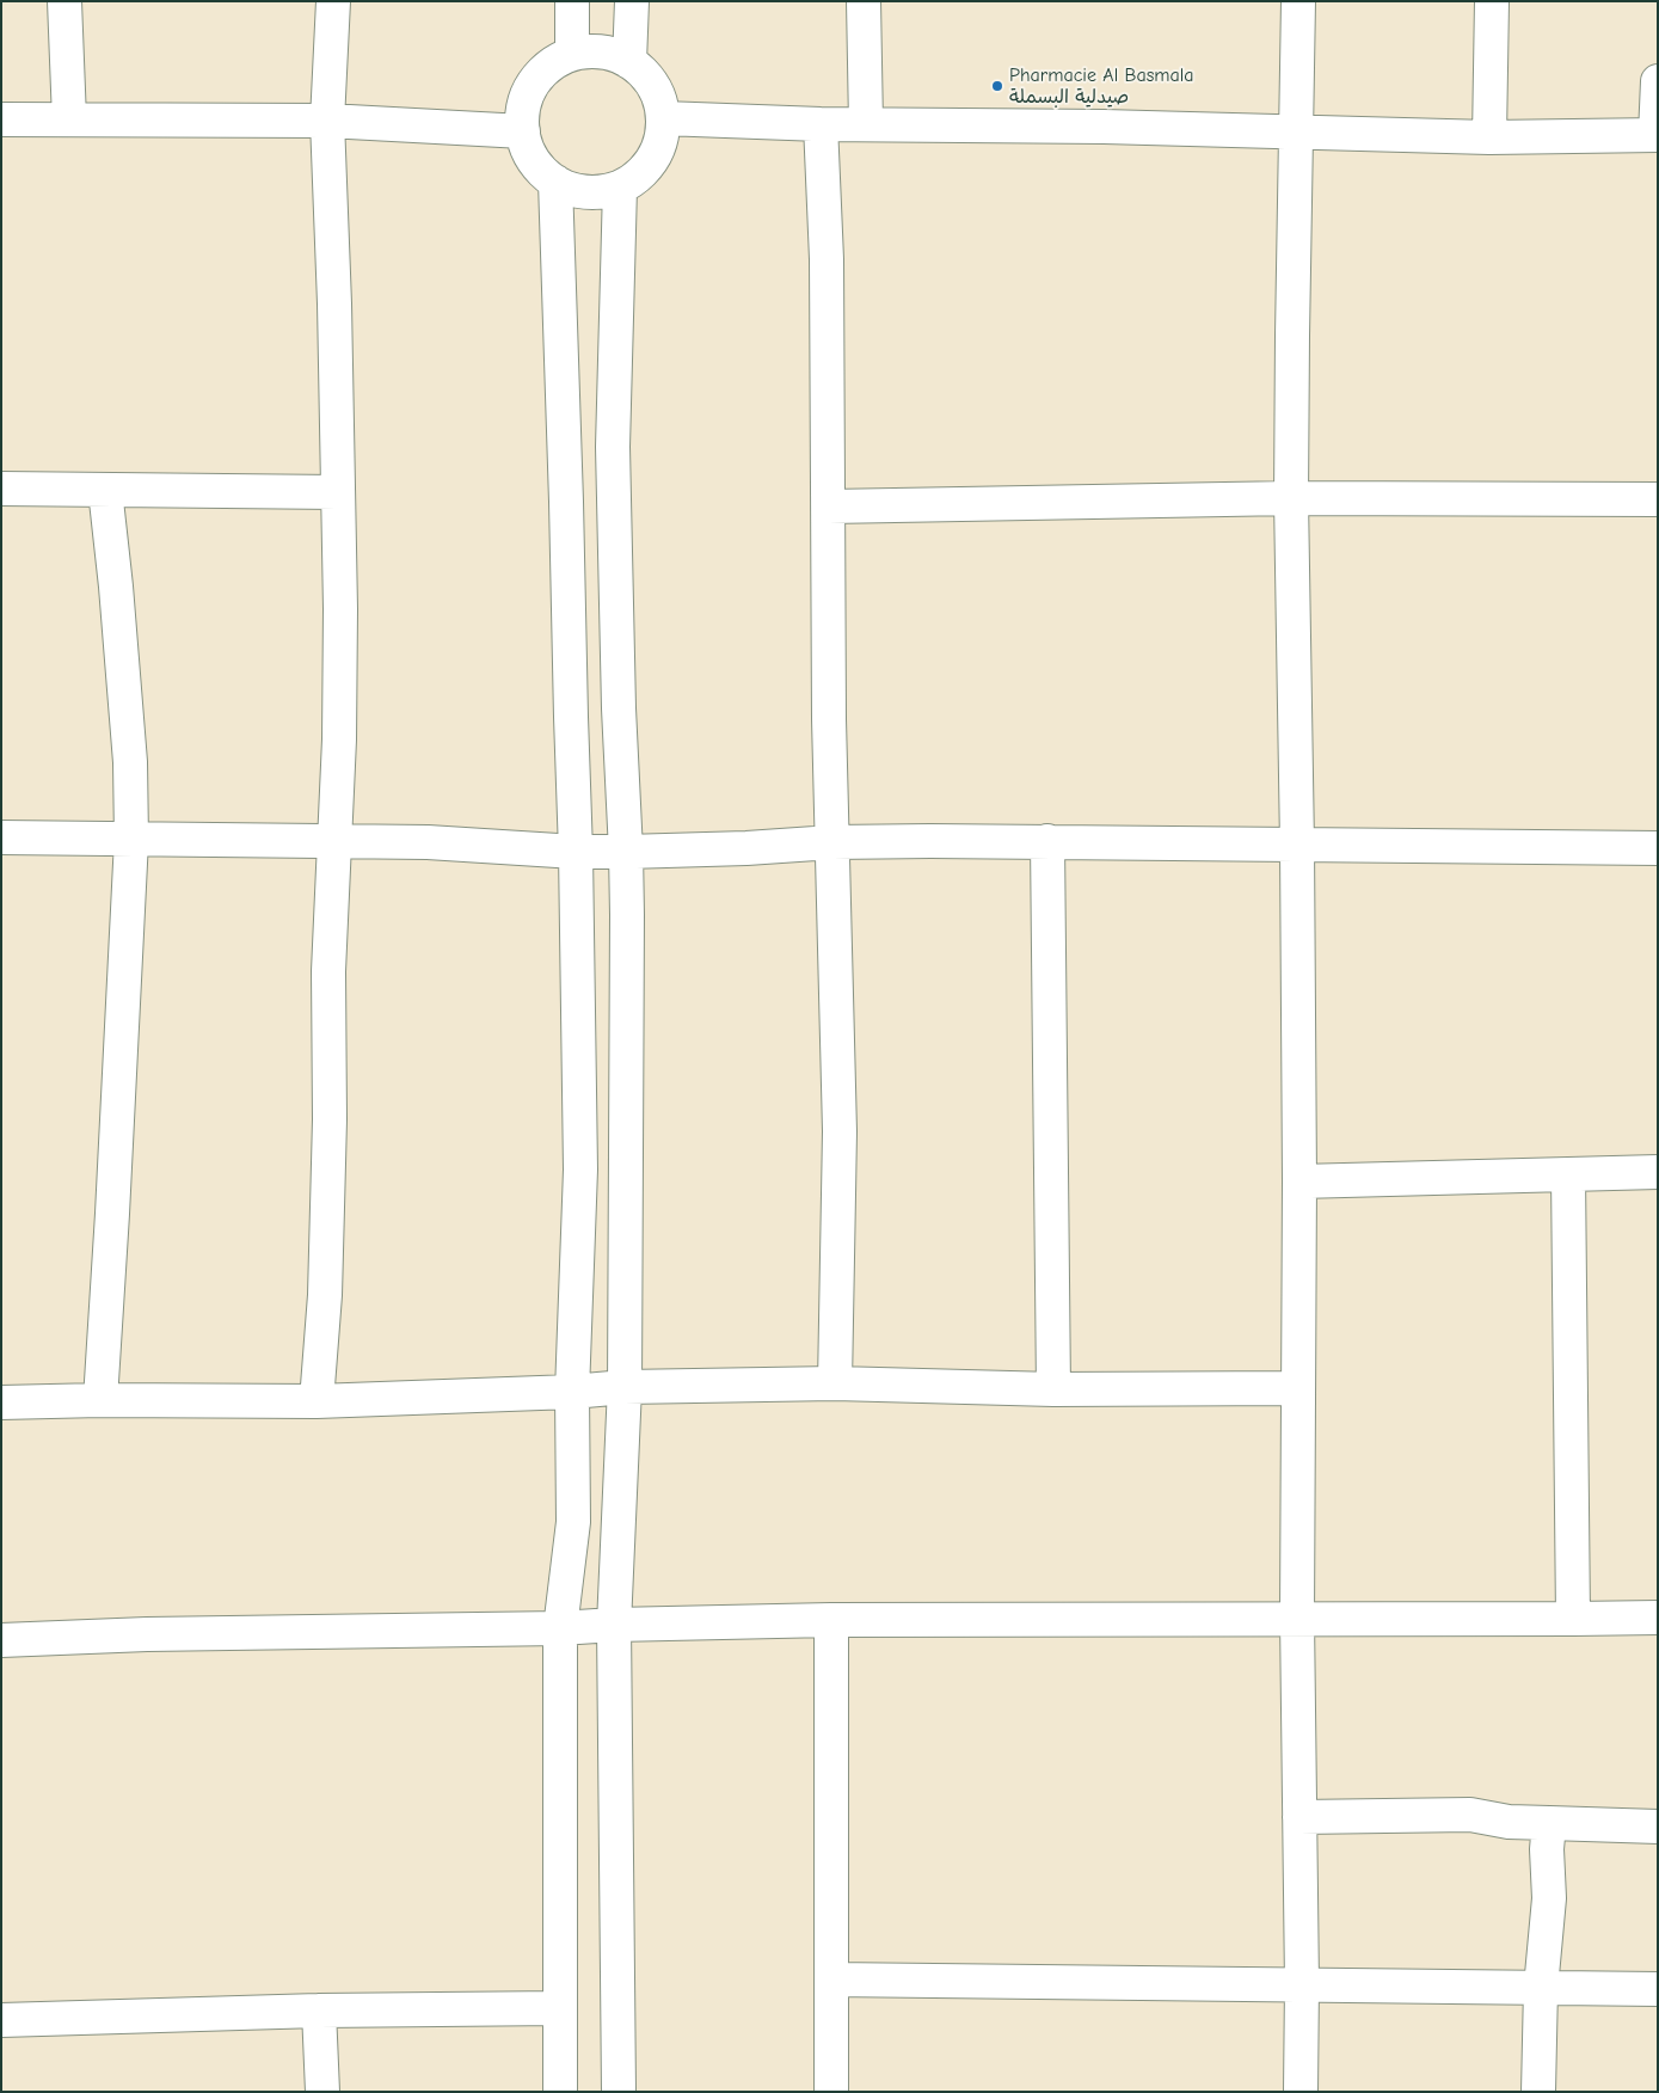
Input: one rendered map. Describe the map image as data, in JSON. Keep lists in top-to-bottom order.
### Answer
{
  "places": ["Pharmacie Al Basmala صيدلية البسملة"]
}
